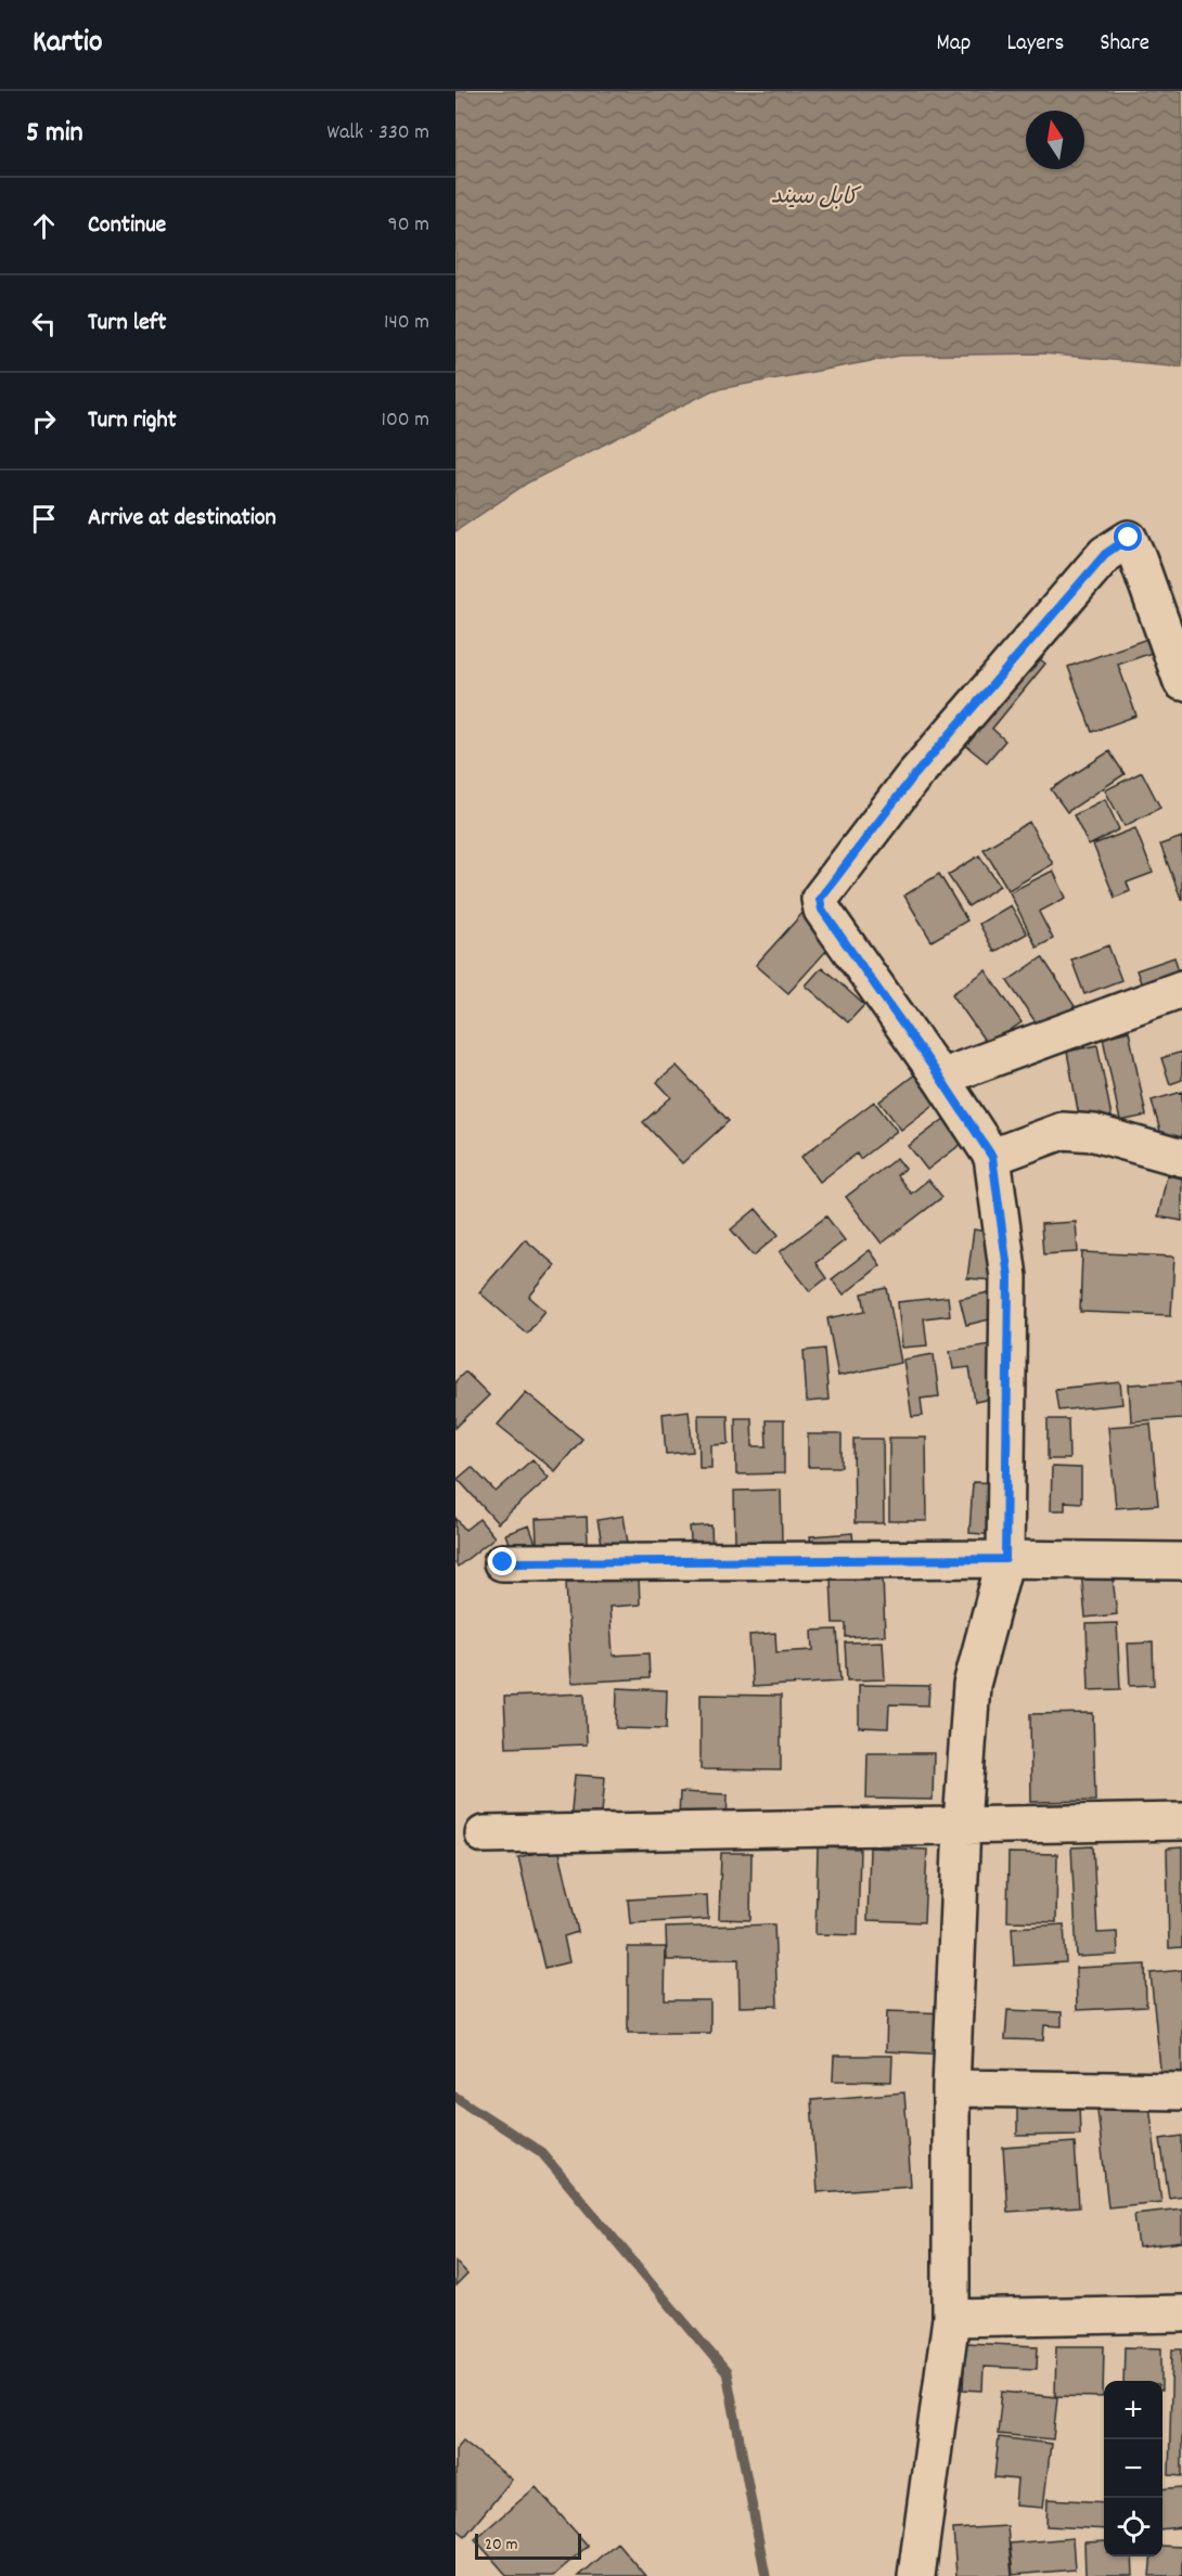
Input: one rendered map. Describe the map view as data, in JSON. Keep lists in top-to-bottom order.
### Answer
{
  "water": ["کابل سيند"],
  "scale_bar": "20 m",
  "north": "top",
  "page": {
    "header": "Kartio",
    "nav": ["Map", "Layers", "Share"],
    "heading": ["5 min", "Walk · 330 m"],
    "list": [
      ["Continue", "90 m"],
      ["Turn left", "140 m"],
      ["Turn right", "100 m"],
      "Arrive at destination"
    ],
    "map_buttons": ["+", "−"],
    "scale": "20 m"
  }
}
